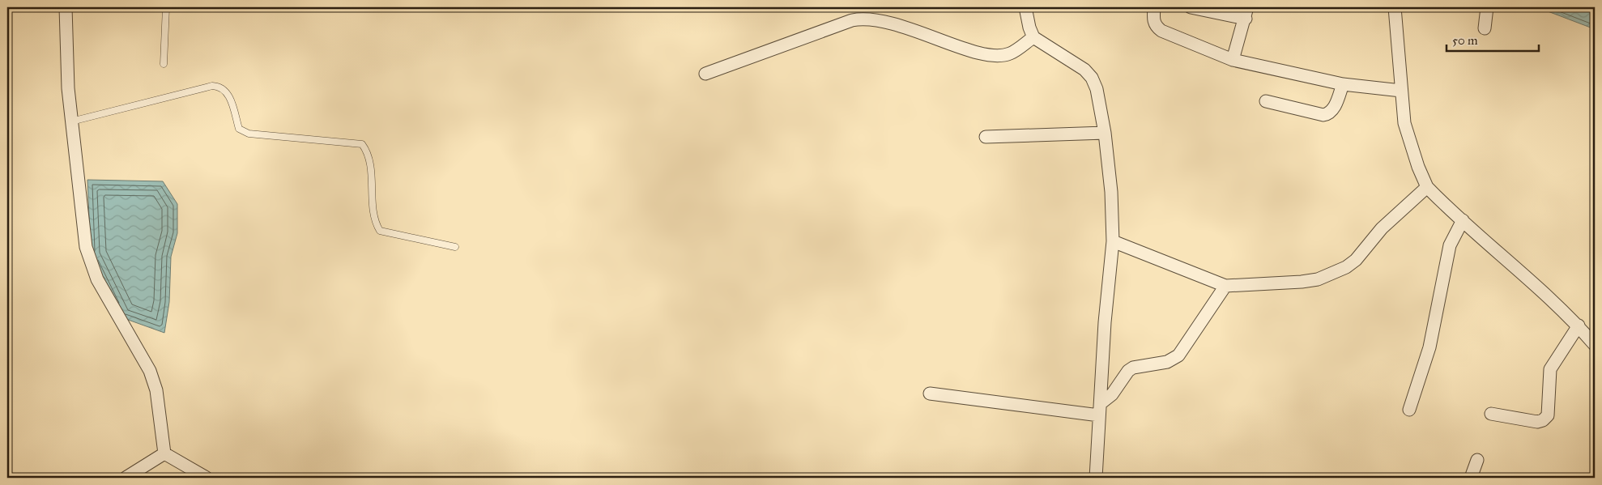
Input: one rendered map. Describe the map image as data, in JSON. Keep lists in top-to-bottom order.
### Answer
{
  "scale_bar": "50 m"
}
